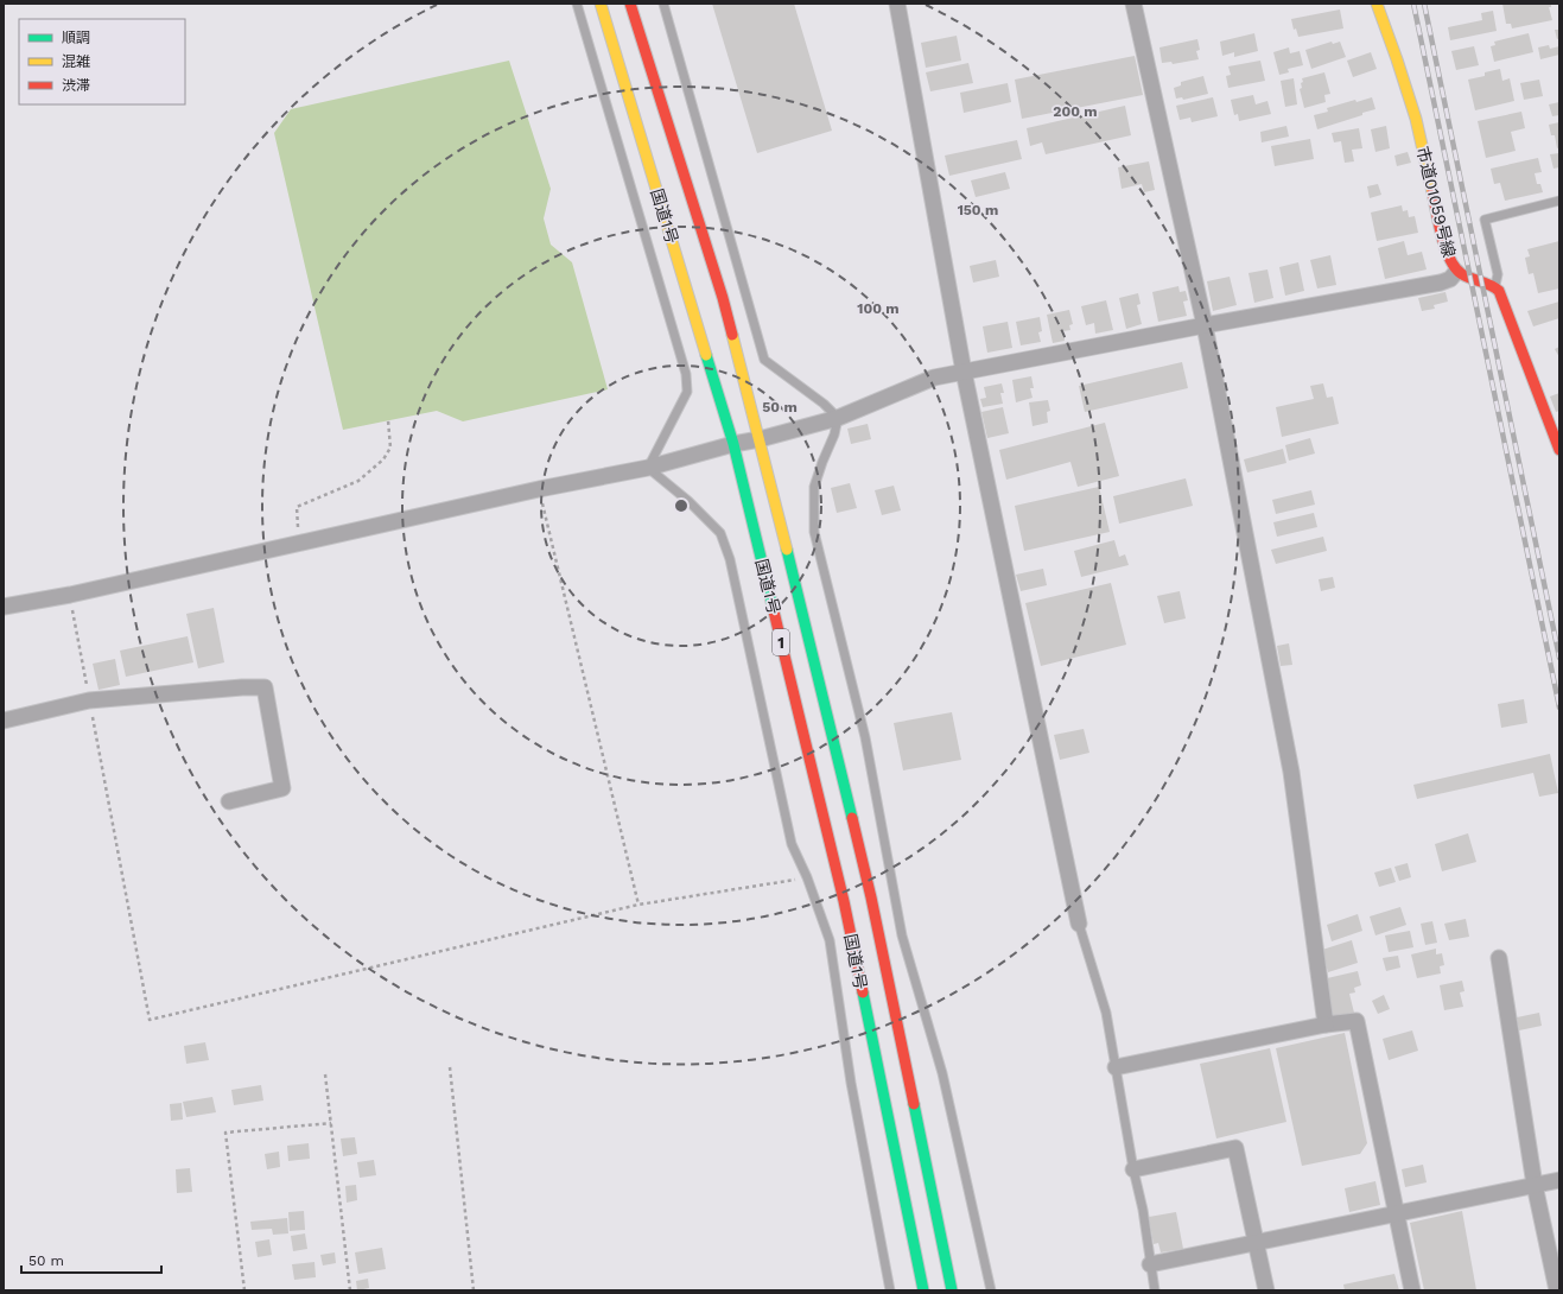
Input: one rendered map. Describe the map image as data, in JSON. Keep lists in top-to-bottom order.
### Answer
{
  "streets": {
    "main road": ["市道01059号線", "国道1号", "1"]
  },
  "legend": ["順調", "混雑", "渋滞"],
  "scale_bar": "50 m",
  "rings": [
    "200 m",
    "150 m",
    "100 m",
    "50 m"
  ]
}
